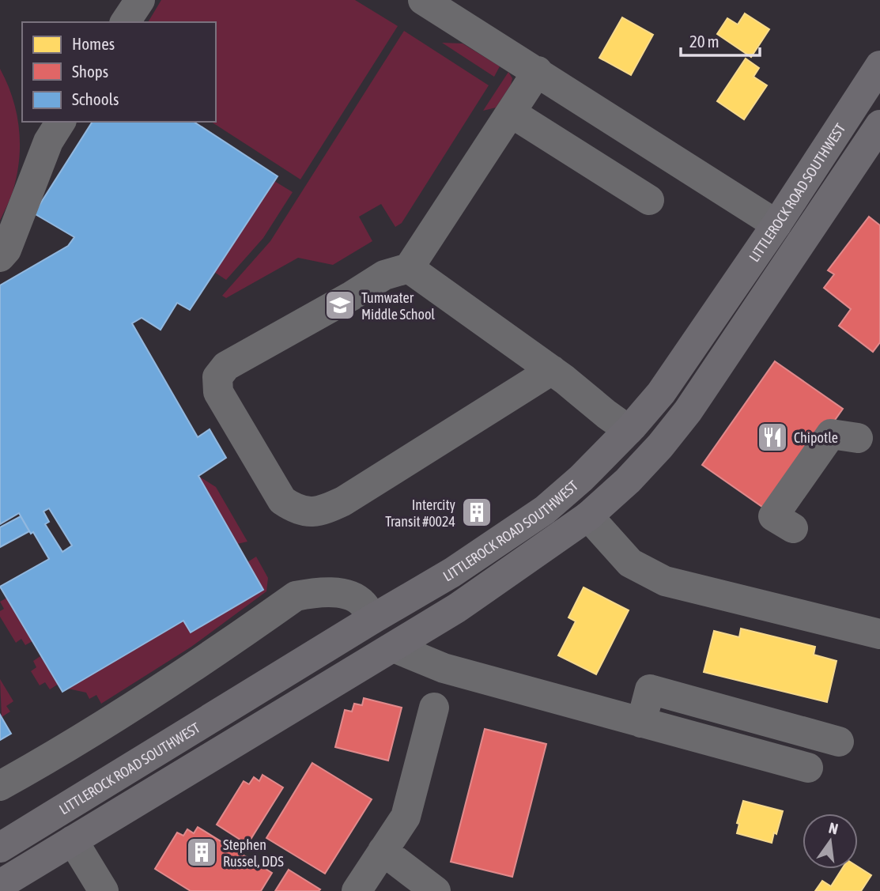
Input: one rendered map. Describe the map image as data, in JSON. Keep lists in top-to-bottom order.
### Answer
{
  "streets": {
    "main road": ["LITTLEROCK ROAD SOUTHWEST"]
  },
  "places": {
    "school or university": ["Tumwater Middle School"],
    "restaurant": ["Chipotle"],
    "building": ["Intercity Transit #0024", "Stephen Russel, DDS"]
  },
  "legend": ["Homes", "Shops", "Schools"],
  "scale_bar": "20 m",
  "north": "top"
}
